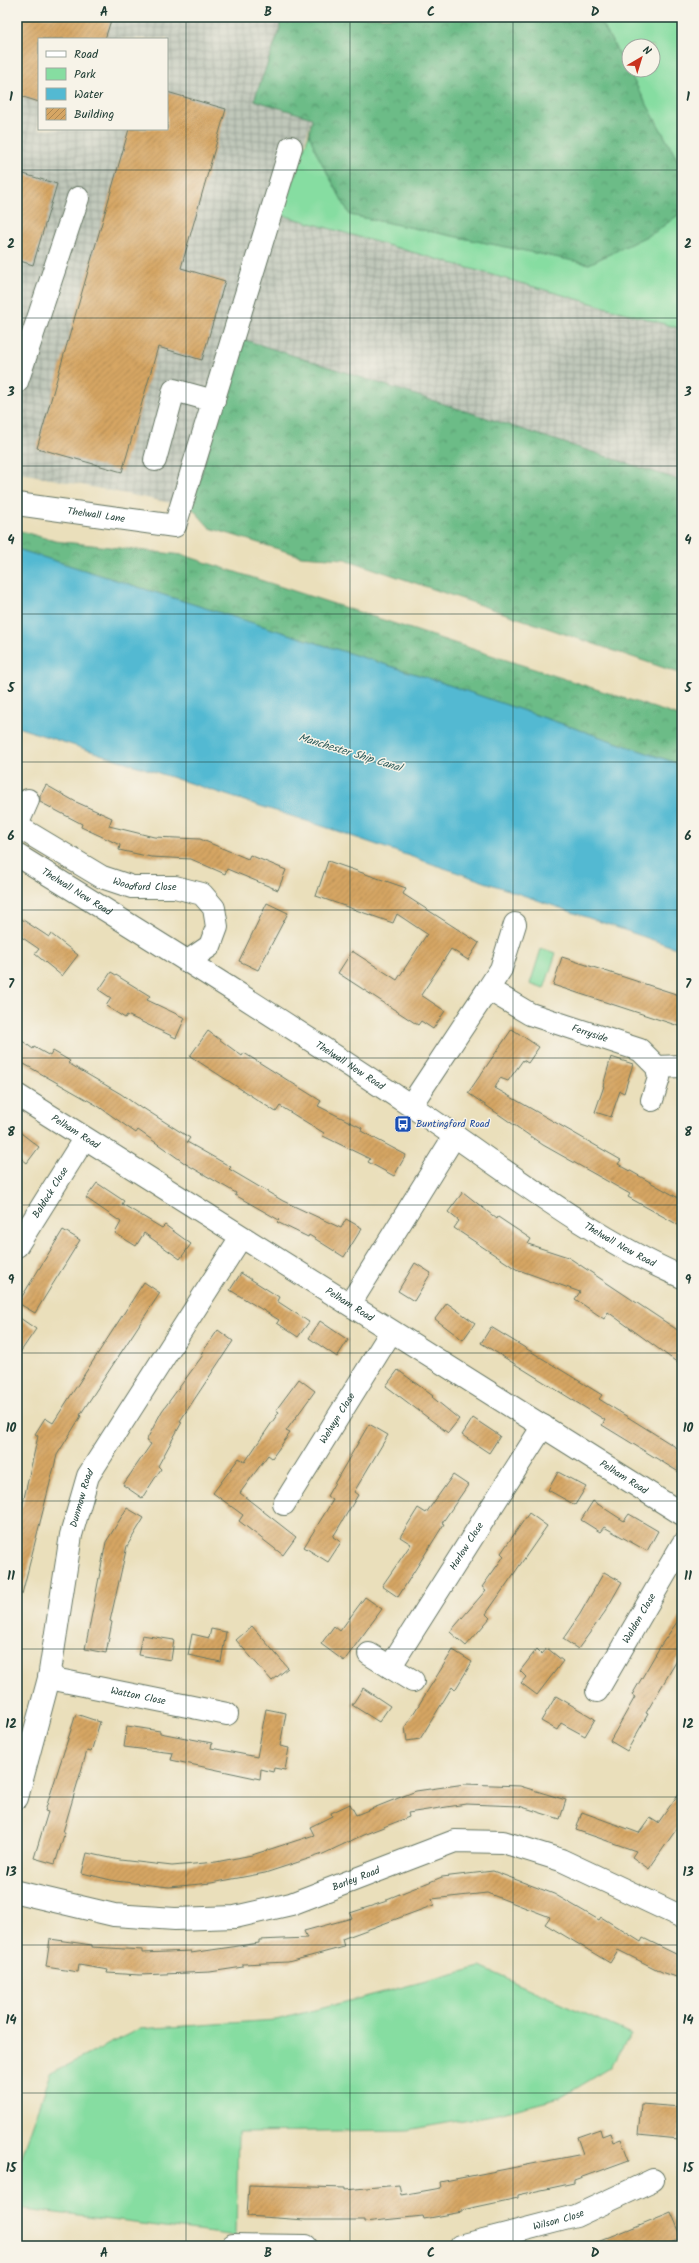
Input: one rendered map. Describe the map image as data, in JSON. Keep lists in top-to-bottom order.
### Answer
{
  "streets": {
    "street": [
      "Thelwall Lane",
      "Woodford Close",
      "Thelwall New Road",
      "Ferryside",
      "Pelham Road",
      "Baldock Close",
      "Welwyn Close",
      "Dunmow Road",
      "Harlow Close",
      "Walden Close",
      "Watton Close",
      "Barley Road",
      "Wilson Close"
    ]
  },
  "crossings": [
    ["Woodford Close", "Thelwall New Road"],
    ["Pelham Road", "Baldock Close"],
    ["Pelham Road", "Welwyn Close"],
    ["Pelham Road", "Dunmow Road"],
    ["Pelham Road", "Harlow Close"],
    ["Dunmow Road", "Watton Close"]
  ],
  "water": ["Manchester Ship Canal"],
  "places": {
    "bus stop": ["Buntingford Road"]
  },
  "legend": [
    "Road",
    "Park",
    "Water",
    "Building"
  ],
  "north": "top right",
  "grid": {
    "columns": [
      "A",
      "B",
      "C",
      "D"
    ],
    "rows": [
      "1",
      "2",
      "3",
      "4",
      "5",
      "6",
      "7",
      "8",
      "9",
      "10",
      "11",
      "12",
      "13",
      "14",
      "15"
    ]
  }
}
